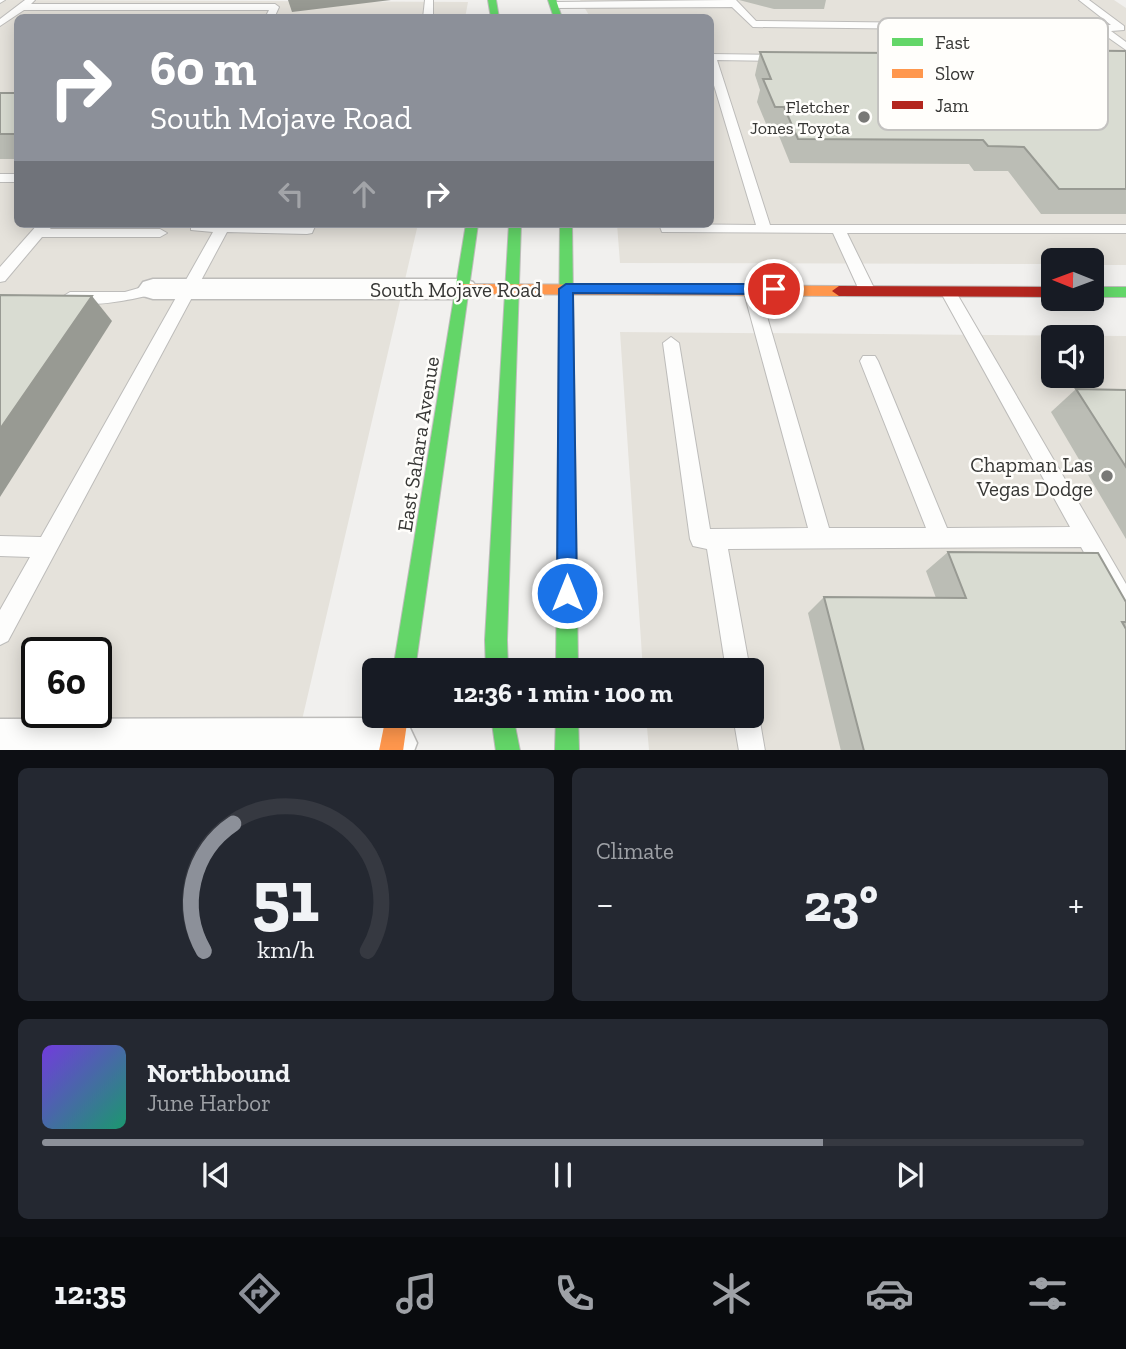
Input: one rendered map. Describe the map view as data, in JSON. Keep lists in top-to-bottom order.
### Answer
{
  "streets": {
    "main road": ["South Mojave Road", "East Sahara Avenue"]
  },
  "crossings": [
    ["South Mojave Road", "East Sahara Avenue"]
  ],
  "places": ["Fletcher Jones Toyota", "Chapman Las Vegas Dodge"],
  "legend": ["Fast", "Slow", "Jam"],
  "north": "left",
  "page": {
    "turn": ["60 m", "South Mojave Road"],
    "limit": "60",
    "trip": "12:36 · 1 min · 100 m",
    "tile": "Climate",
    "heat": ["−", "23°", "+"],
    "song": ["Northbound", "June Harbor"],
    "tabs": "12:35",
    "gauge": ["51", "km/h"]
  }
}
